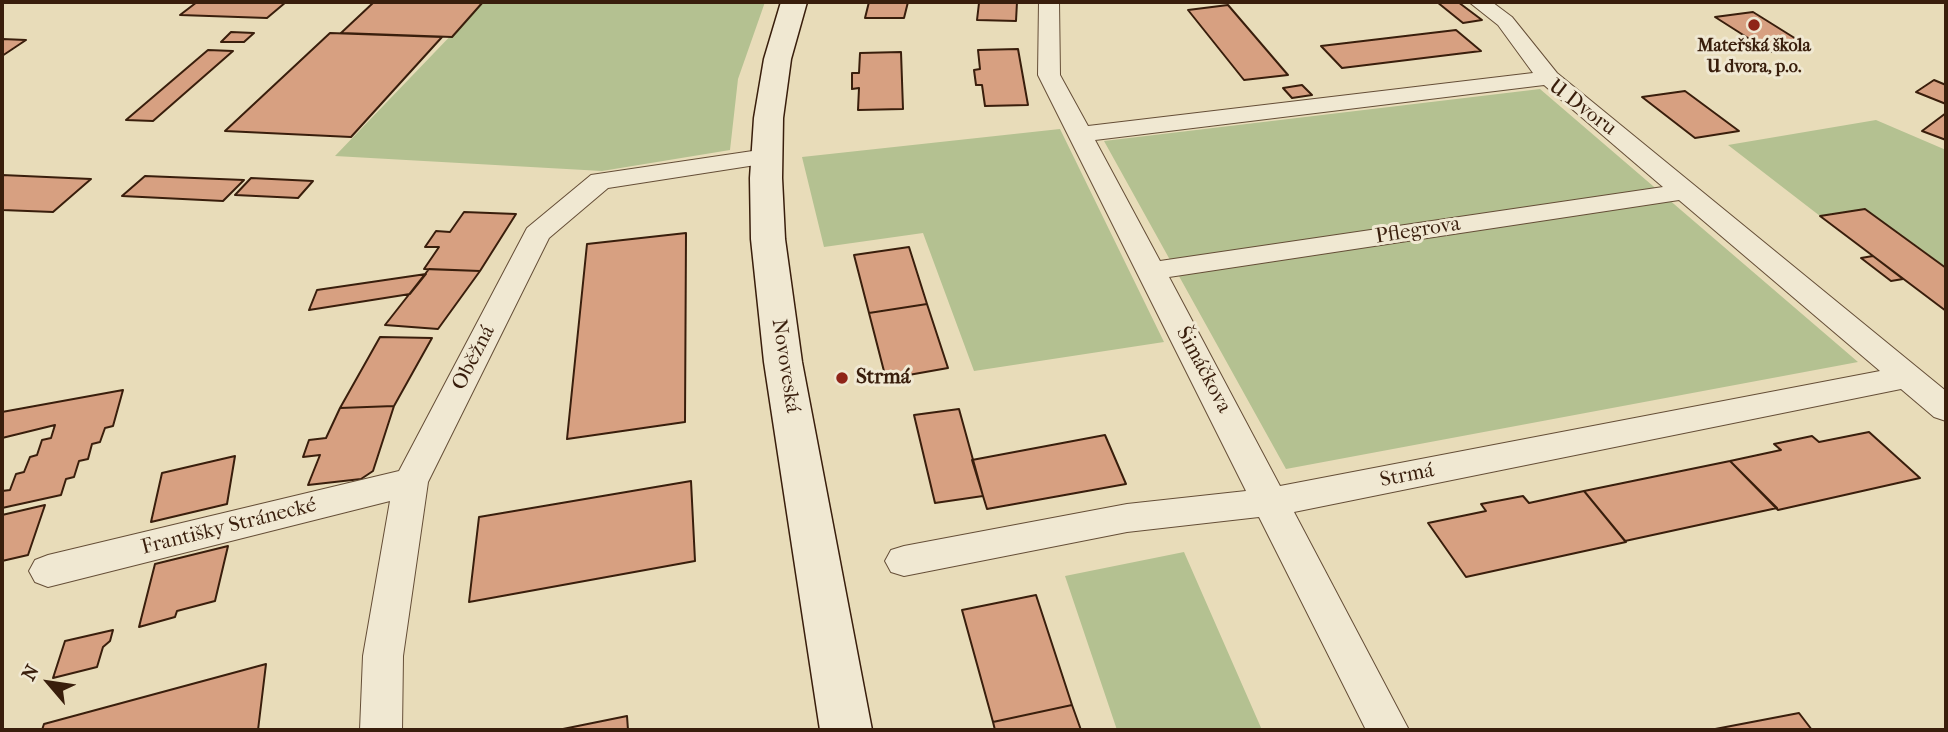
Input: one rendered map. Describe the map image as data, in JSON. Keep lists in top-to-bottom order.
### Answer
{
  "streets": {
    "street": [
      "U Dvoru",
      "Pflegrova",
      "Oběžná",
      "Novoveská",
      "Šimáčkova",
      "Strmá",
      "Františky Stránecké"
    ]
  },
  "crossings": [
    ["U Dvoru", "Pflegrova"],
    ["U Dvoru", "Šimáčkova"],
    ["U Dvoru", "Strmá"],
    ["Pflegrova", "Šimáčkova"],
    ["Oběžná", "Novoveská"],
    ["Oběžná", "Františky Stránecké"],
    ["Šimáčkova", "Strmá"]
  ],
  "places": ["Mateřská škola U dvora, p.o.", "Strmá"],
  "north": "top left"
}
